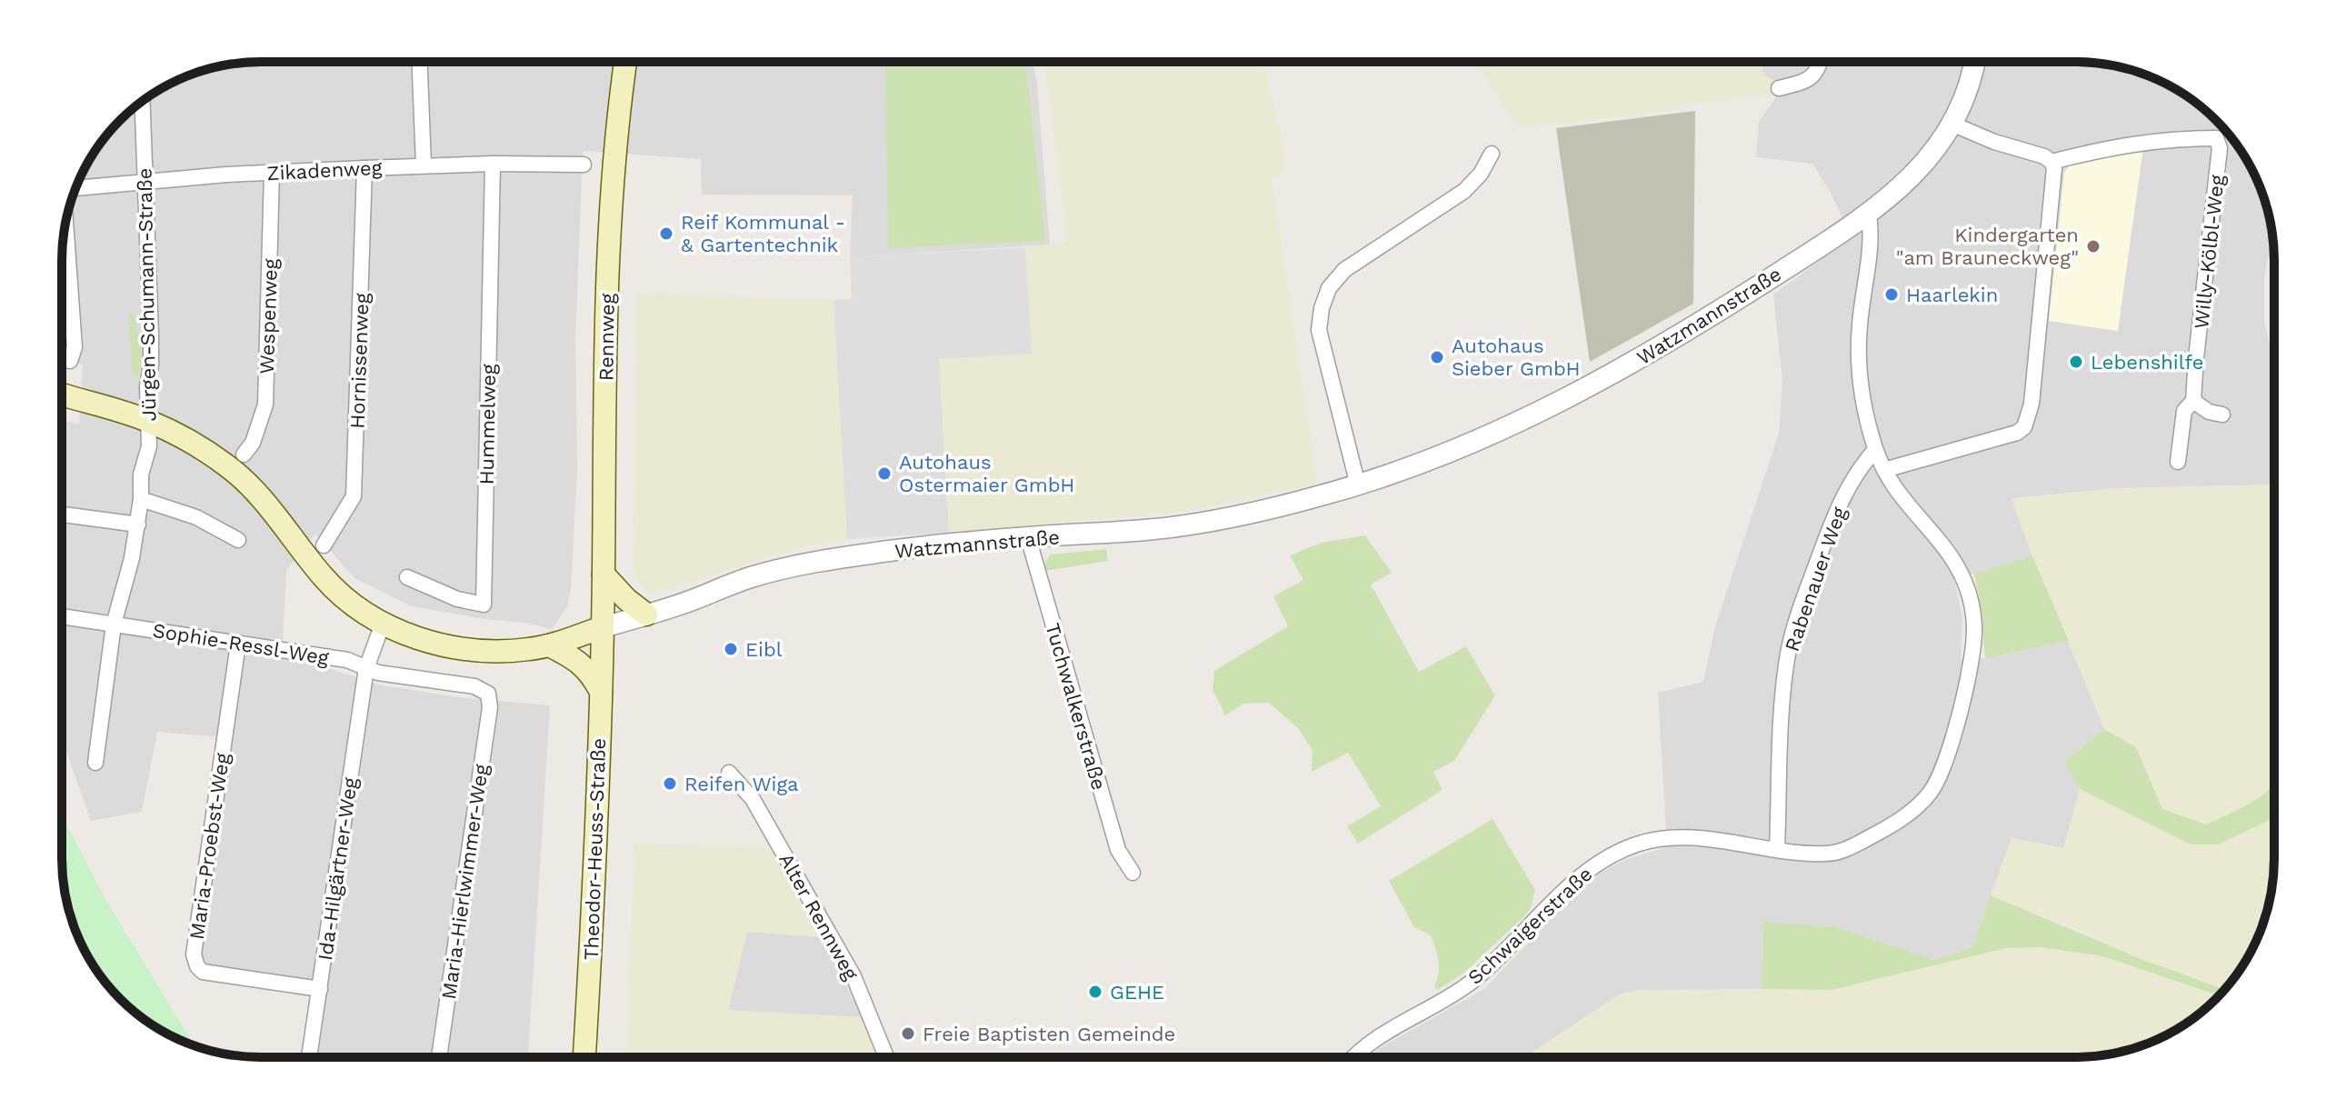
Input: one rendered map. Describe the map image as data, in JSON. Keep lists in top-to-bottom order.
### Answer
{
  "streets": {
    "main road": ["Rennweg", "Theodor-Heuss-Straße"],
    "street": [
      "Zikadenweg",
      "Willy-Kölbl-Weg",
      "Jürgen-Schumann-Straße",
      "Watzmannstraße",
      "Wespenweg",
      "Hornissenweg",
      "Hummelweg",
      "Rabenauer Weg",
      "Sophie-Ressl-Weg",
      "Tuchwalkerstraße",
      "Maria-Proebst-Weg",
      "Ida-Hilgärtner-Weg",
      "Maria-Hierlwimmer-Weg",
      "Alter Rennweg",
      "Schwaigerstraße"
    ]
  },
  "crossings": [
    ["Zikadenweg", "Jürgen-Schumann-Straße"],
    ["Zikadenweg", "Wespenweg"],
    ["Zikadenweg", "Hornissenweg"],
    ["Zikadenweg", "Hummelweg"],
    ["Jürgen-Schumann-Straße", "Sophie-Ressl-Weg"],
    ["Watzmannstraße", "Rennweg"],
    ["Watzmannstraße", "Tuchwalkerstraße"],
    ["Watzmannstraße", "Theodor-Heuss-Straße"],
    ["Watzmannstraße", "Schwaigerstraße"],
    ["Rennweg", "Theodor-Heuss-Straße"],
    ["Rabenauer Weg", "Schwaigerstraße"],
    ["Sophie-Ressl-Weg", "Maria-Proebst-Weg"],
    ["Sophie-Ressl-Weg", "Ida-Hilgärtner-Weg"],
    ["Sophie-Ressl-Weg", "Maria-Hierlwimmer-Weg"],
    ["Maria-Proebst-Weg", "Ida-Hilgärtner-Weg"]
  ],
  "places": [
    "Reif Kommunal - & Gartentechnik",
    "Kindergarten \"am Brauneckweg\"",
    "Haarlekin",
    "Autohaus Sieber GmbH",
    "Lebenshilfe",
    "Autohaus Ostermaier GmbH",
    "Eibl",
    "Reifen Wiga",
    "GEHE",
    "Freie Baptisten Gemeinde"
  ]
}
